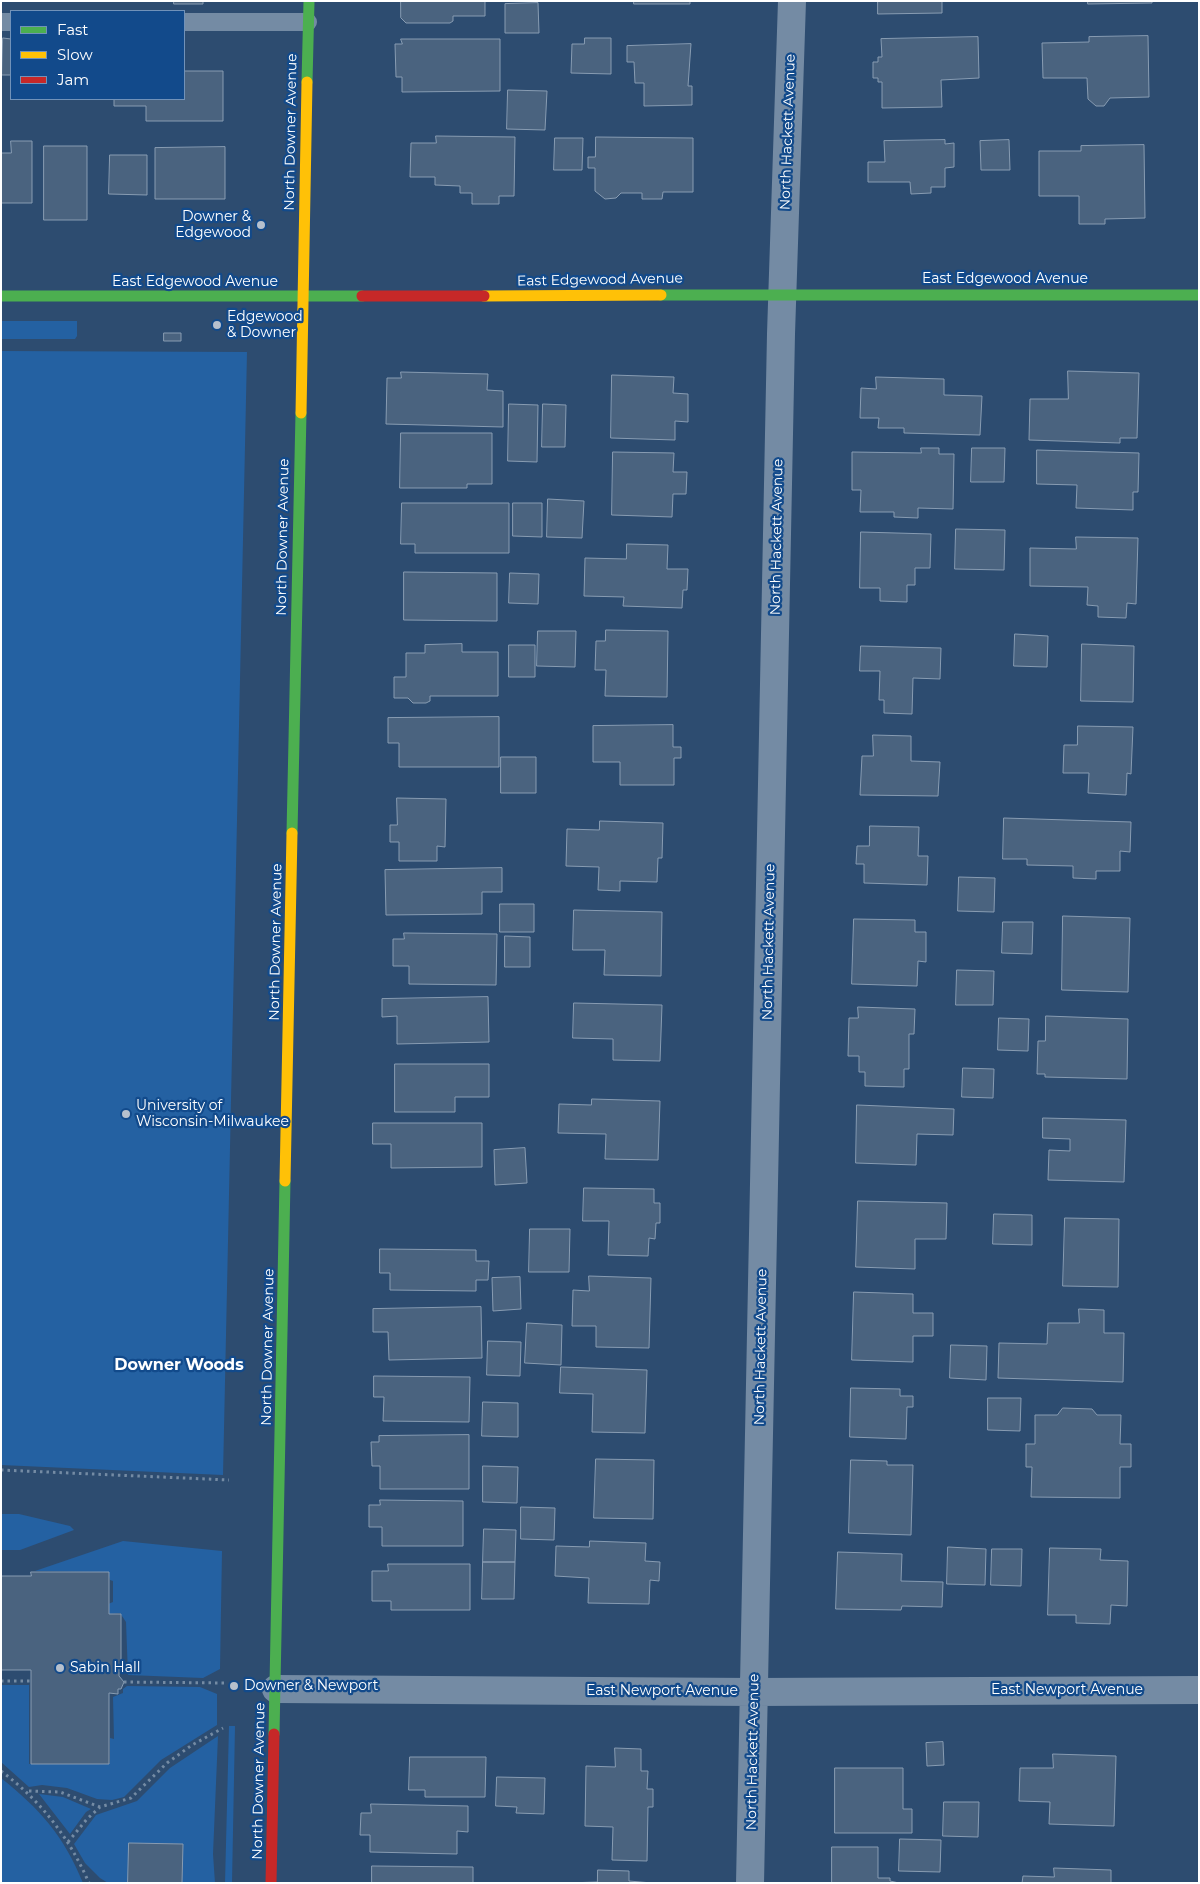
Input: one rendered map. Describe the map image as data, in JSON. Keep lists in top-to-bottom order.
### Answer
{
  "streets": {
    "street": [
      "North Downer Avenue",
      "North Hackett Avenue",
      "East Edgewood Avenue",
      "East Newport Avenue"
    ]
  },
  "crossings": [
    ["North Downer Avenue", "East Edgewood Avenue"],
    ["North Downer Avenue", "East Newport Avenue"],
    ["North Hackett Avenue", "East Edgewood Avenue"],
    ["North Hackett Avenue", "East Newport Avenue"]
  ],
  "districts": ["Downer Woods"],
  "places": [
    "Downer & Edgewood",
    "Edgewood & Downer",
    "University of Wisconsin-Milwaukee",
    "Sabin Hall",
    "Downer & Newport"
  ],
  "legend": ["Fast", "Slow", "Jam"]
}
